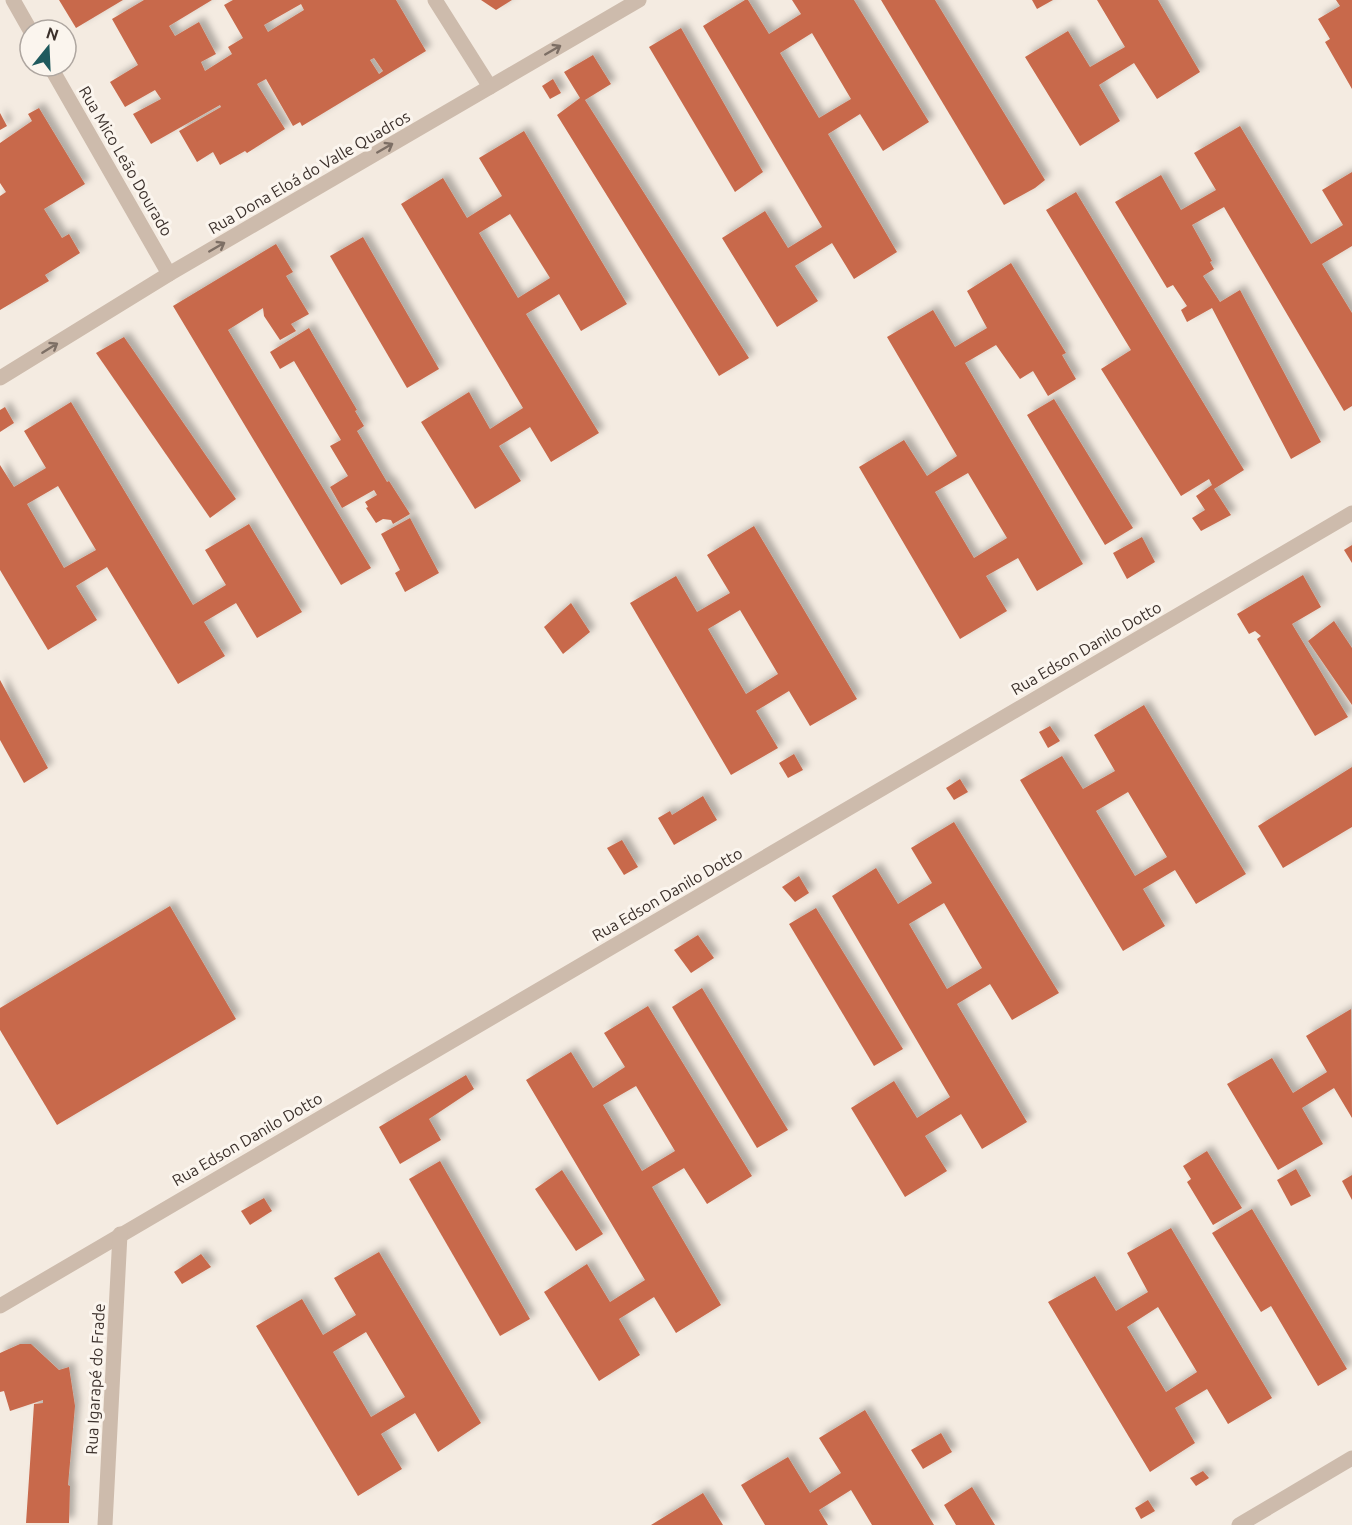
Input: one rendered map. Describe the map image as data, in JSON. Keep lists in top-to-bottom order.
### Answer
{
  "streets": {
    "street": [
      "Rua Mico Leão Dourado",
      "Rua Dona Eloá do Valle Quadros",
      "Rua Edson Danilo Dotto",
      "Rua Igarapé do Frade"
    ]
  },
  "crossings": [
    ["Rua Mico Leão Dourado", "Rua Dona Eloá do Valle Quadros"],
    ["Rua Edson Danilo Dotto", "Rua Igarapé do Frade"]
  ],
  "one_way": ["Rua Dona Eloá do Valle Quadros"],
  "north": "top"
}
